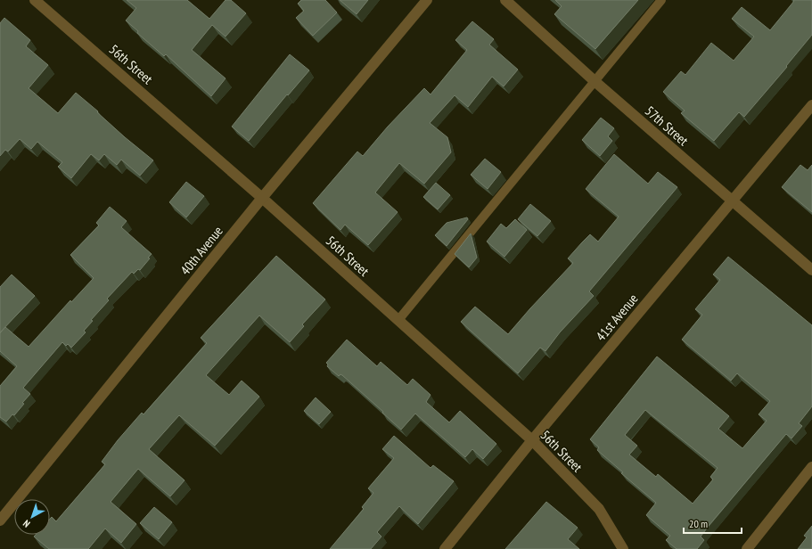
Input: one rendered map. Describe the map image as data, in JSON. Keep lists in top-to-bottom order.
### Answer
{
  "streets": {
    "street": [
      "56th Street",
      "57th Street",
      "40th Avenue",
      "41st Avenue"
    ]
  },
  "crossings": [
    ["56th Street", "40th Avenue"],
    ["56th Street", "41st Avenue"],
    ["57th Street", "41st Avenue"]
  ],
  "scale_bar": "20 m",
  "north": "bottom left"
}
